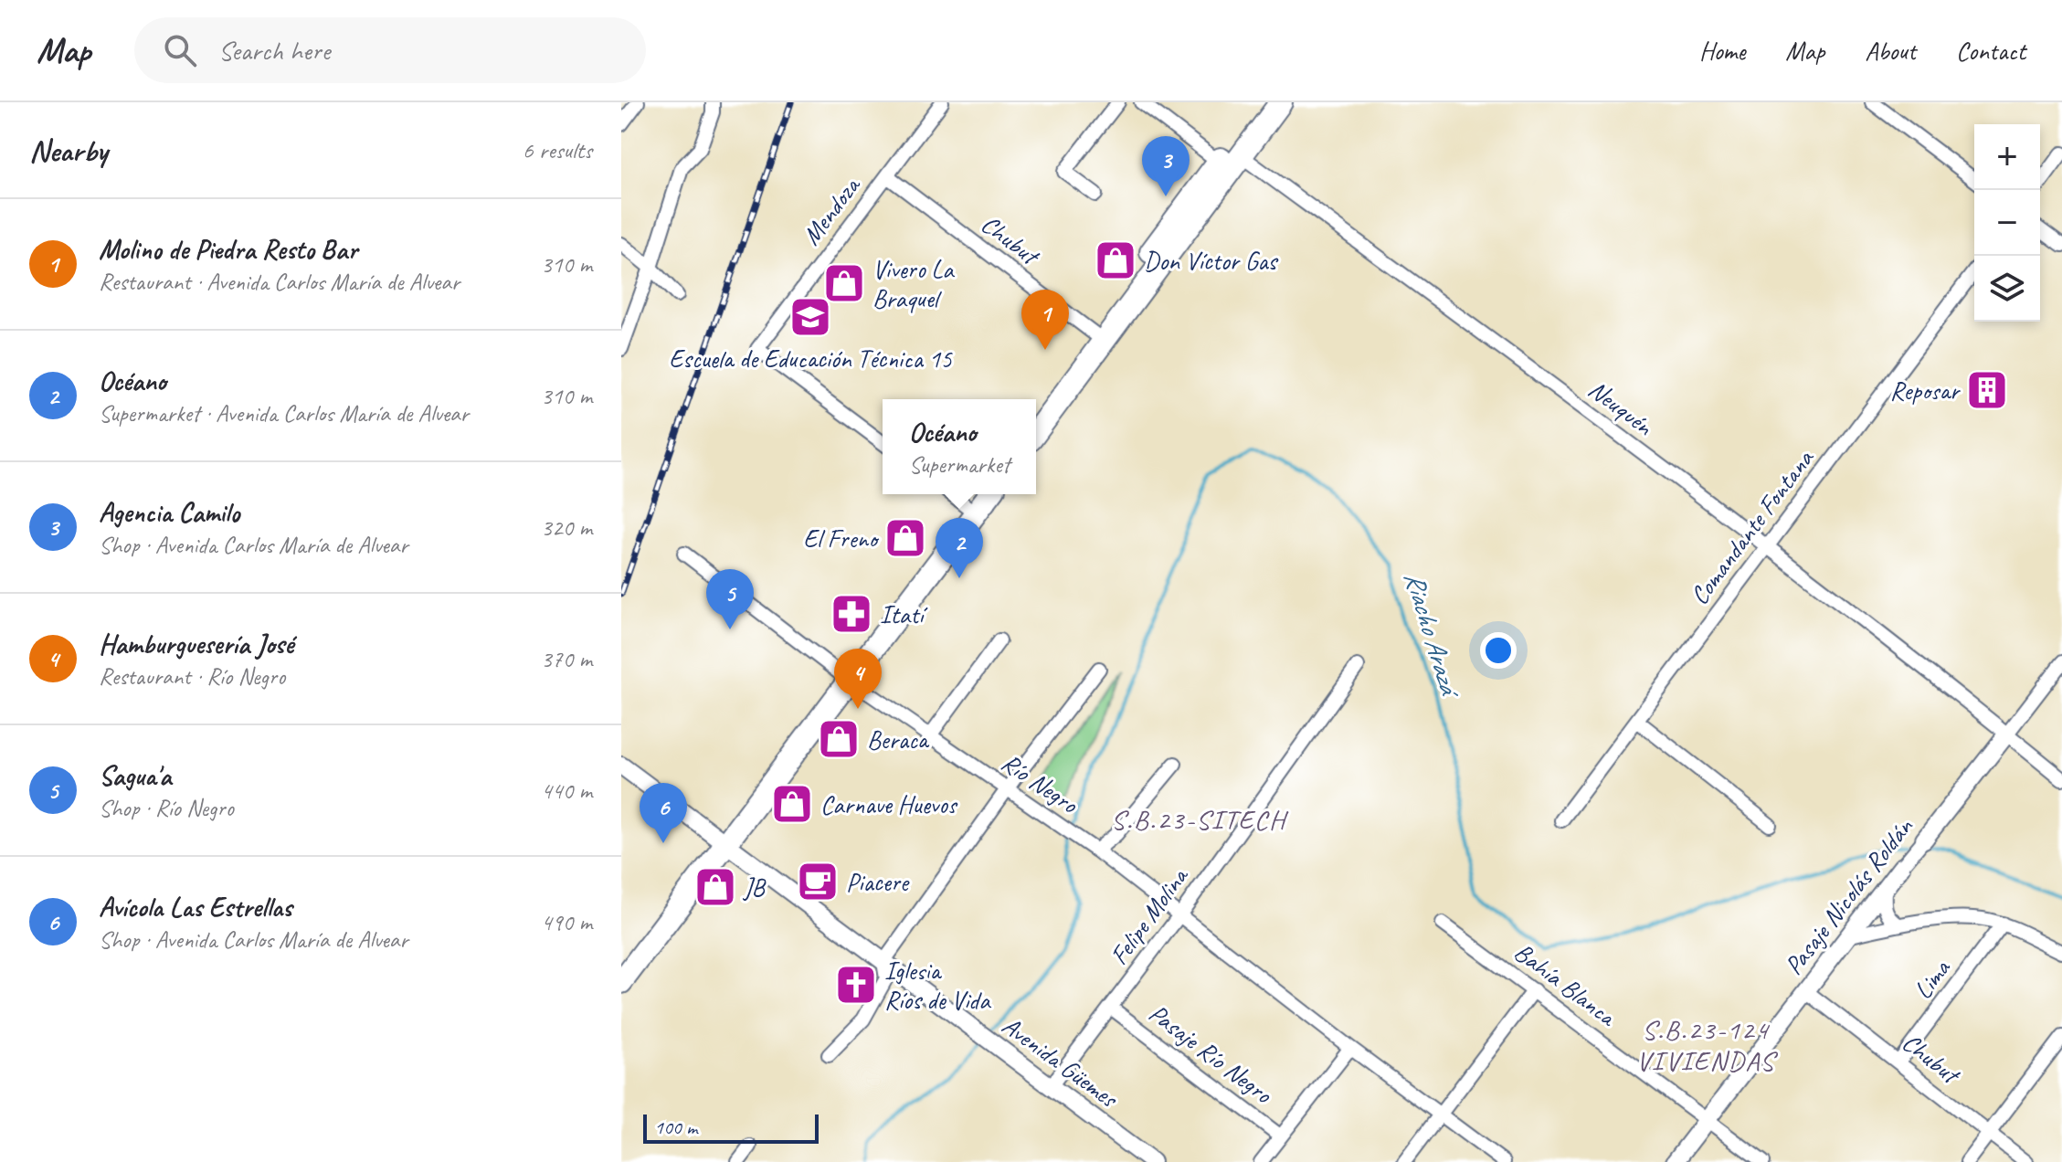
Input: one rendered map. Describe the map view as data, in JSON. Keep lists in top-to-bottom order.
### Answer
{
  "streets": {
    "street": [
      "Mendoza",
      "Chubut",
      "Neuquén",
      "Comandante Fontana",
      "Río Negro",
      "Pasaje Nicolás Roldán",
      "Felipe Molina",
      "Lima",
      "Bahía Blanca",
      "Pasaje Río Negro",
      "Avenida Güemes"
    ]
  },
  "crossings": [
    ["Mendoza", "Chubut"],
    ["Chubut", "Pasaje Nicolás Roldán"],
    ["Chubut", "Lima"],
    ["Neuquén", "Comandante Fontana"],
    ["Neuquén", "Pasaje Nicolás Roldán"],
    ["Río Negro", "Felipe Molina"],
    ["Pasaje Nicolás Roldán", "Bahía Blanca"],
    ["Felipe Molina", "Pasaje Río Negro"],
    ["Felipe Molina", "Avenida Güemes"]
  ],
  "districts": ["S.B.23-SITECH", "S.B.23-124 VIVIENDAS"],
  "water": ["Riacho Arazá"],
  "places": {
    "shop": [
      "Don Víctor Gas",
      "Vivero La Braquel",
      "El Freno",
      "Beraca",
      "Carnave Huevos",
      "JB"
    ],
    "school or university": ["Escuela de Educación Técnica 15"],
    "building": ["Reposar"],
    "pharmacy": ["Itatí"],
    "cafe": ["Piacere"],
    "church": ["Iglesia Ríos de Vida"]
  },
  "scale_bar": "100 m",
  "page": {
    "header": "Map",
    "search": "Search here",
    "nav": [
      "Home",
      "Map",
      "About",
      "Contact"
    ],
    "heading": ["Nearby", "6 results"],
    "map_buttons": ["+", "−"],
    "pins": [
      "3",
      "1",
      "2",
      "5",
      "4",
      "6"
    ],
    "list": [
      {
        "mark": "1",
        "name": "Molino de Piedra Resto Bar",
        "note": "Restaurant · Avenida Carlos María de Alvear",
        "value": "310 m"
      },
      {
        "mark": "2",
        "name": "Océano",
        "note": "Supermarket · Avenida Carlos María de Alvear",
        "value": "310 m"
      },
      {
        "mark": "3",
        "name": "Agencia Camilo",
        "note": "Shop · Avenida Carlos María de Alvear",
        "value": "320 m"
      },
      {
        "mark": "4",
        "name": "Hamburguesería José",
        "note": "Restaurant · Río Negro",
        "value": "370 m"
      },
      {
        "mark": "5",
        "name": "Sagua'a",
        "note": "Shop · Río Negro",
        "value": "440 m"
      },
      {
        "mark": "6",
        "name": "Avícola Las Estrellas",
        "note": "Shop · Avenida Carlos María de Alvear",
        "value": "490 m"
      }
    ],
    "popup": ["Océano", "Supermarket"],
    "scale": "100 m"
  }
}
